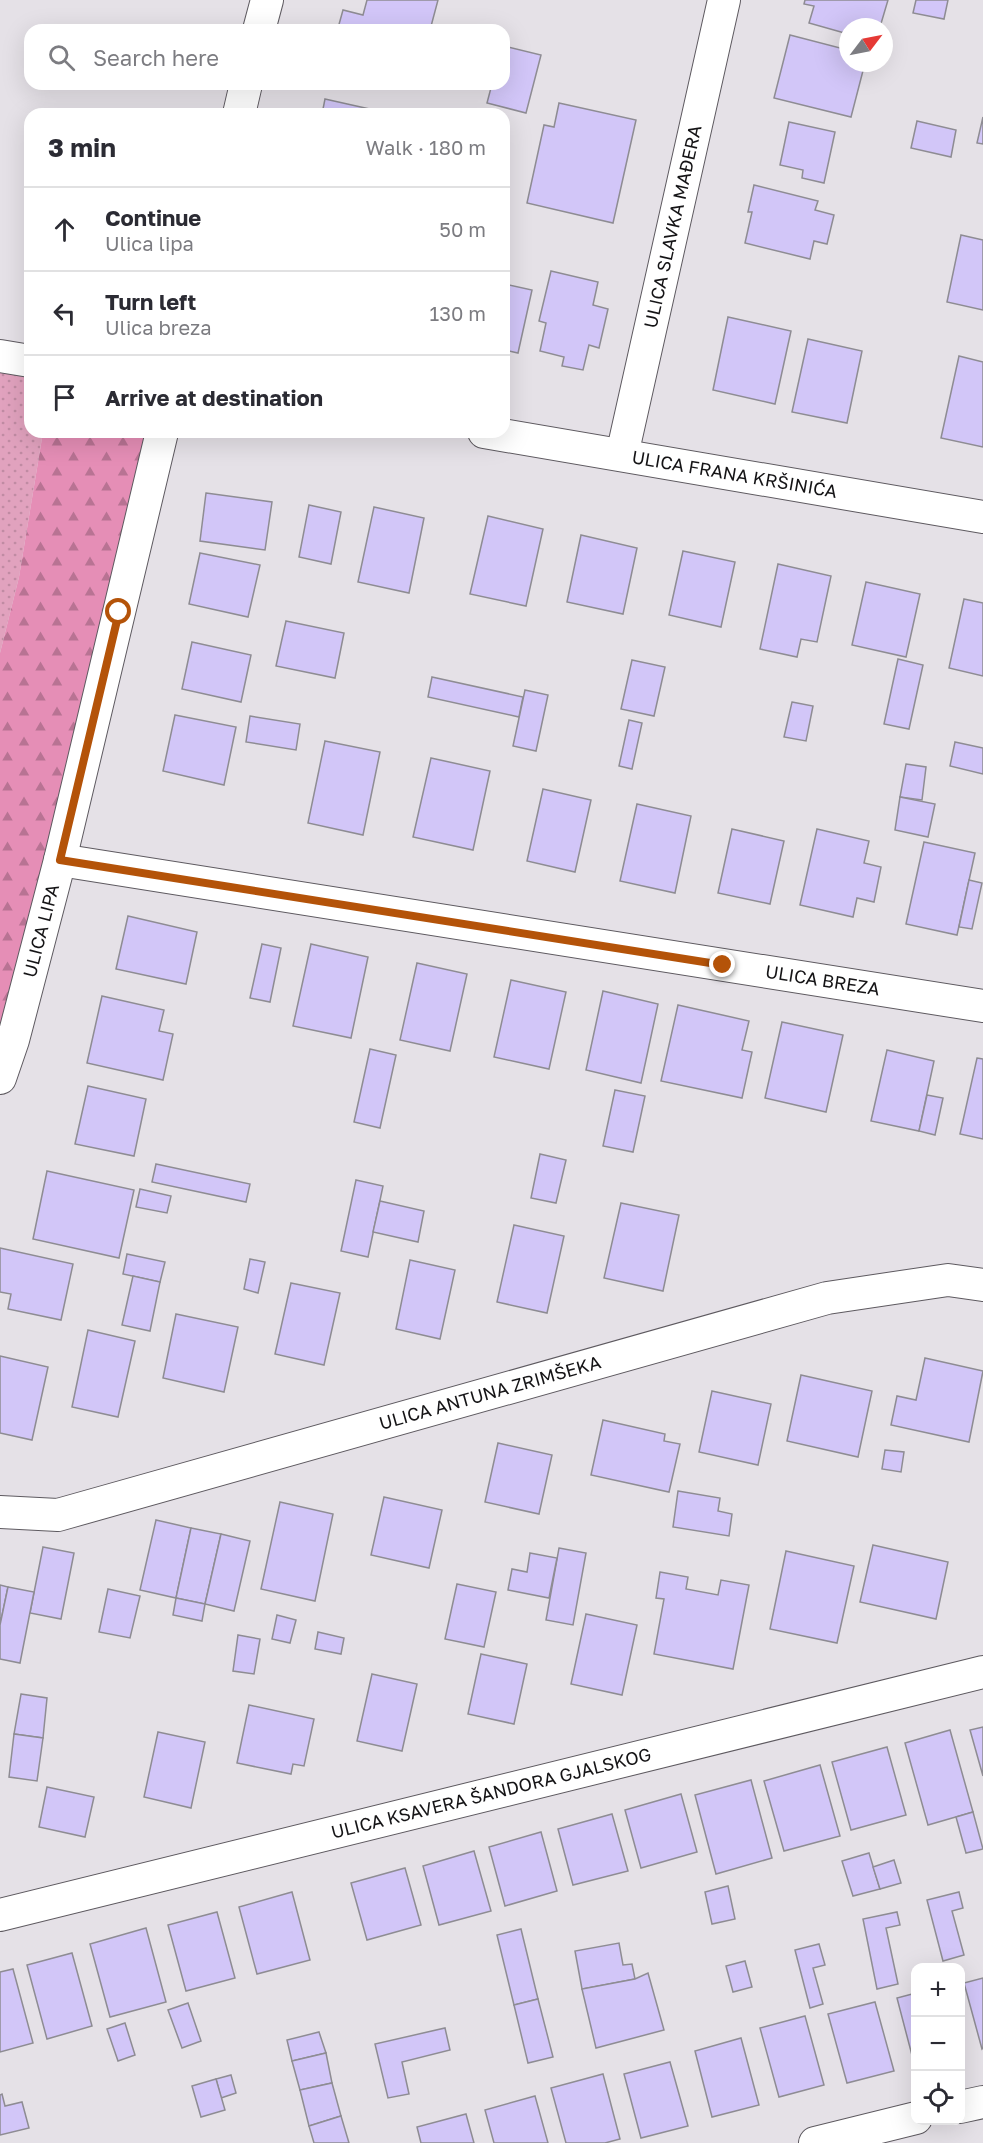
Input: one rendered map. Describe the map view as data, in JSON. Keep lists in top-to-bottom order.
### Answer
{
  "streets": {
    "street": [
      "ULICA SLAVKA MAĐERA",
      "ULICA FRANA KRŠINIĆA",
      "ULICA LIPA",
      "ULICA BREZA",
      "ULICA ANTUNA ZRIMŠEKA",
      "ULICA KSAVERA ŠANDORA GJALSKOG"
    ]
  },
  "crossings": [
    ["ULICA SLAVKA MAĐERA", "ULICA FRANA KRŠINIĆA"],
    ["ULICA LIPA", "ULICA BREZA"]
  ],
  "north": "top right",
  "page": {
    "search": "Search here",
    "heading": ["3 min", "Walk · 180 m"],
    "list": [
      ["Continue", "Ulica lipa", "50 m"],
      ["Turn left", "Ulica breza", "130 m"],
      "Arrive at destination"
    ],
    "map_buttons": ["+", "−"]
  }
}
